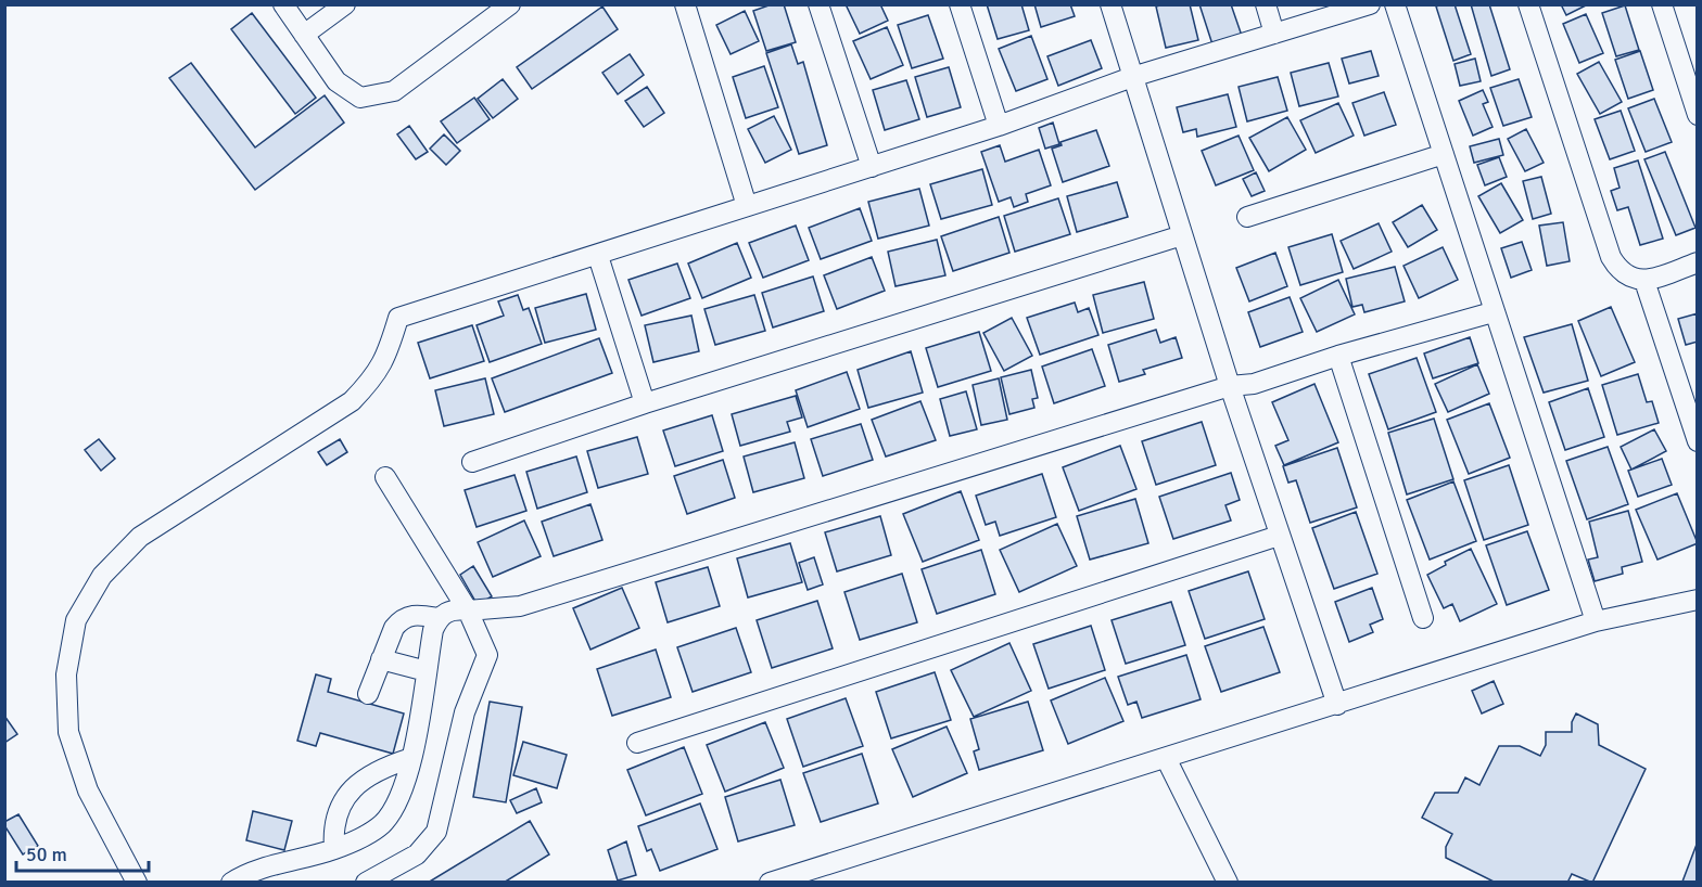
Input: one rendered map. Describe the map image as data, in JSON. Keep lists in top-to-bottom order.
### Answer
{
  "scale_bar": "50 m"
}
